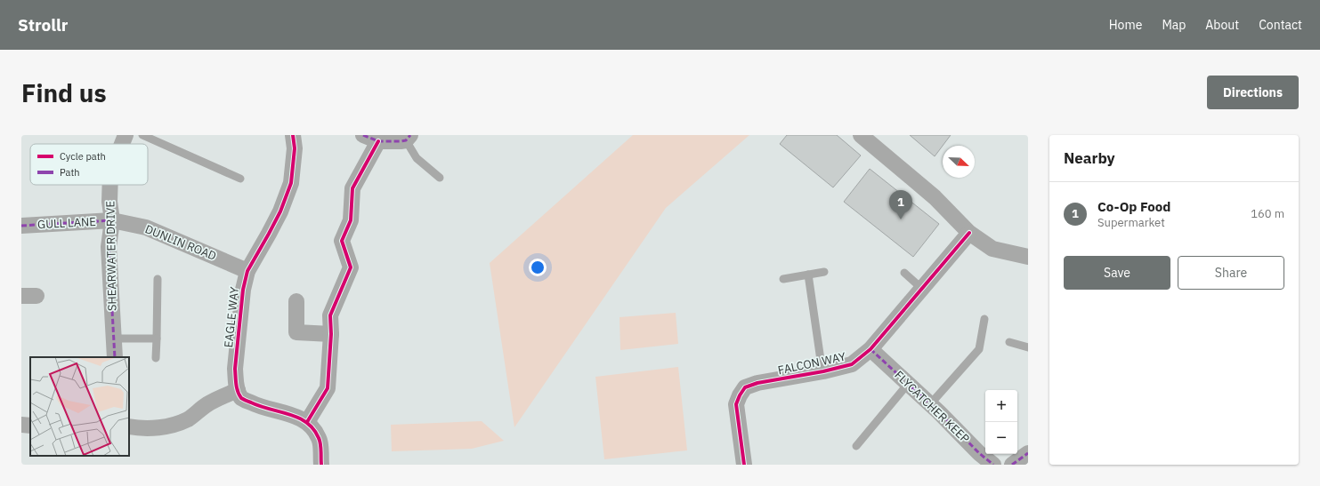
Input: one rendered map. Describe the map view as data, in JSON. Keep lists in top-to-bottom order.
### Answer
{
  "streets": {
    "street": [
      "GULL LANE",
      "DUNLIN ROAD",
      "SHEARWATER DRIVE",
      "EAGLE WAY",
      "FALCON WAY",
      "FLYCATCHER KEEP"
    ]
  },
  "crossings": [
    ["GULL LANE", "DUNLIN ROAD"],
    ["GULL LANE", "SHEARWATER DRIVE"],
    ["DUNLIN ROAD", "SHEARWATER DRIVE"],
    ["DUNLIN ROAD", "EAGLE WAY"],
    ["FALCON WAY", "FLYCATCHER KEEP"]
  ],
  "legend": ["Cycle path", "Path"],
  "north": "bottom right",
  "page": {
    "header": "Strollr",
    "nav": [
      "Home",
      "Map",
      "About",
      "Contact"
    ],
    "buttons": [
      "Directions",
      ["Save", "Share"]
    ],
    "title": "Find us",
    "heading": "Nearby",
    "list": [
      {
        "mark": "1",
        "name": "Co-Op Food",
        "note": "Supermarket",
        "value": "160 m"
      }
    ],
    "pins": "1",
    "map_buttons": ["+", "−"]
  }
}
